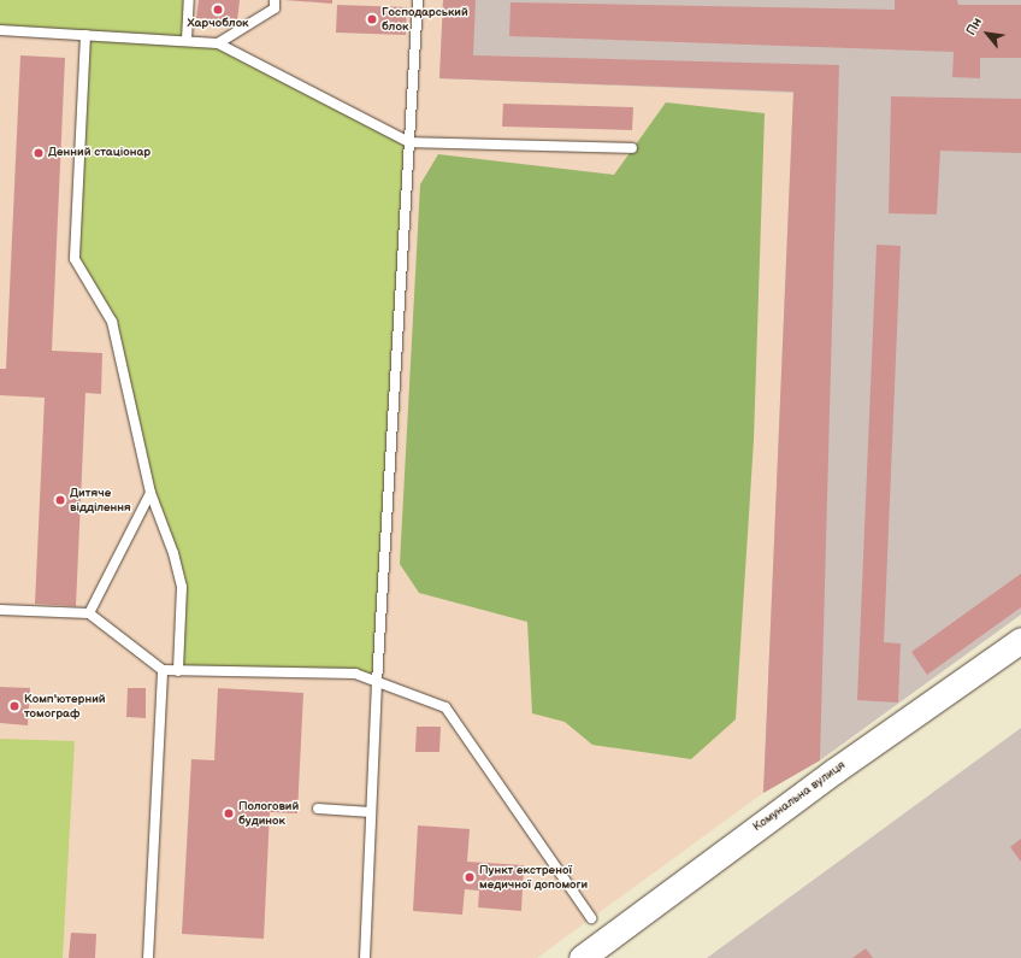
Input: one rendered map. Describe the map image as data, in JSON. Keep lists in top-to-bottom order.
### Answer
{
  "streets": {
    "street": ["Комунальна вулиця"]
  },
  "places": [
    "Харчоблок",
    "Господарський блок",
    "Денний стаціонар",
    "Дитяче відділення",
    "Комп'ютерний томограф",
    "Пологовий будинок",
    "Пункт екстреної медичної допомоги"
  ],
  "north": "top left"
}
